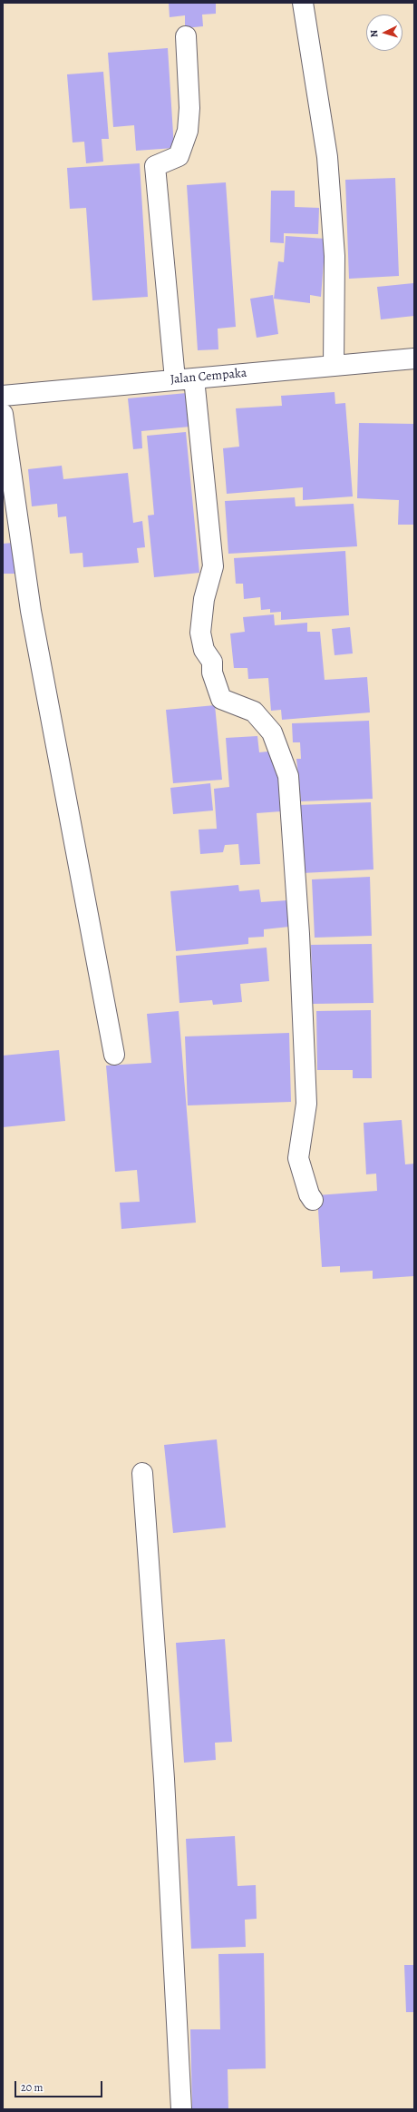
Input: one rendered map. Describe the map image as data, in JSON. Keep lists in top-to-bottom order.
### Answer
{
  "streets": {
    "street": ["Jalan Cempaka"]
  },
  "scale_bar": "20 m",
  "north": "left"
}
